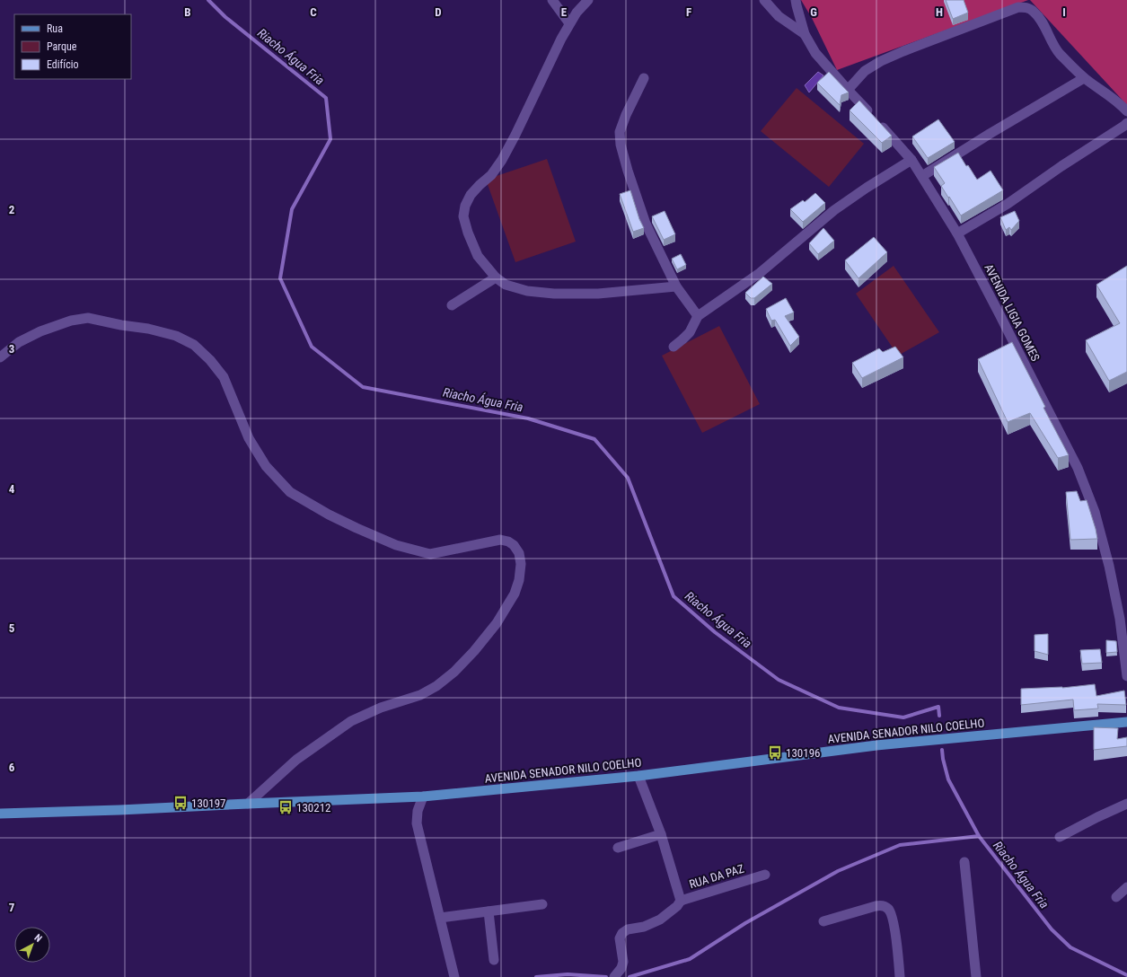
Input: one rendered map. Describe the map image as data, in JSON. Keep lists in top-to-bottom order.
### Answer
{
  "streets": {
    "main road": ["AVENIDA SENADOR NILO COELHO"],
    "street": ["AVENIDA LIGIA GOMES", "RUA DA PAZ"]
  },
  "crossings": [
    ["AVENIDA SENADOR NILO COELHO", "RUA DA PAZ"]
  ],
  "water": ["Riacho Água Fria"],
  "places": {
    "bus stop": ["130196", "130197", "130212"]
  },
  "legend": ["Rua", "Parque", "Edifício"],
  "north": "top right",
  "grid": {
    "columns": [
      "B",
      "C",
      "D",
      "E",
      "F",
      "G",
      "H",
      "I"
    ],
    "rows": [
      "2",
      "3",
      "4",
      "5",
      "6",
      "7"
    ]
  }
}
